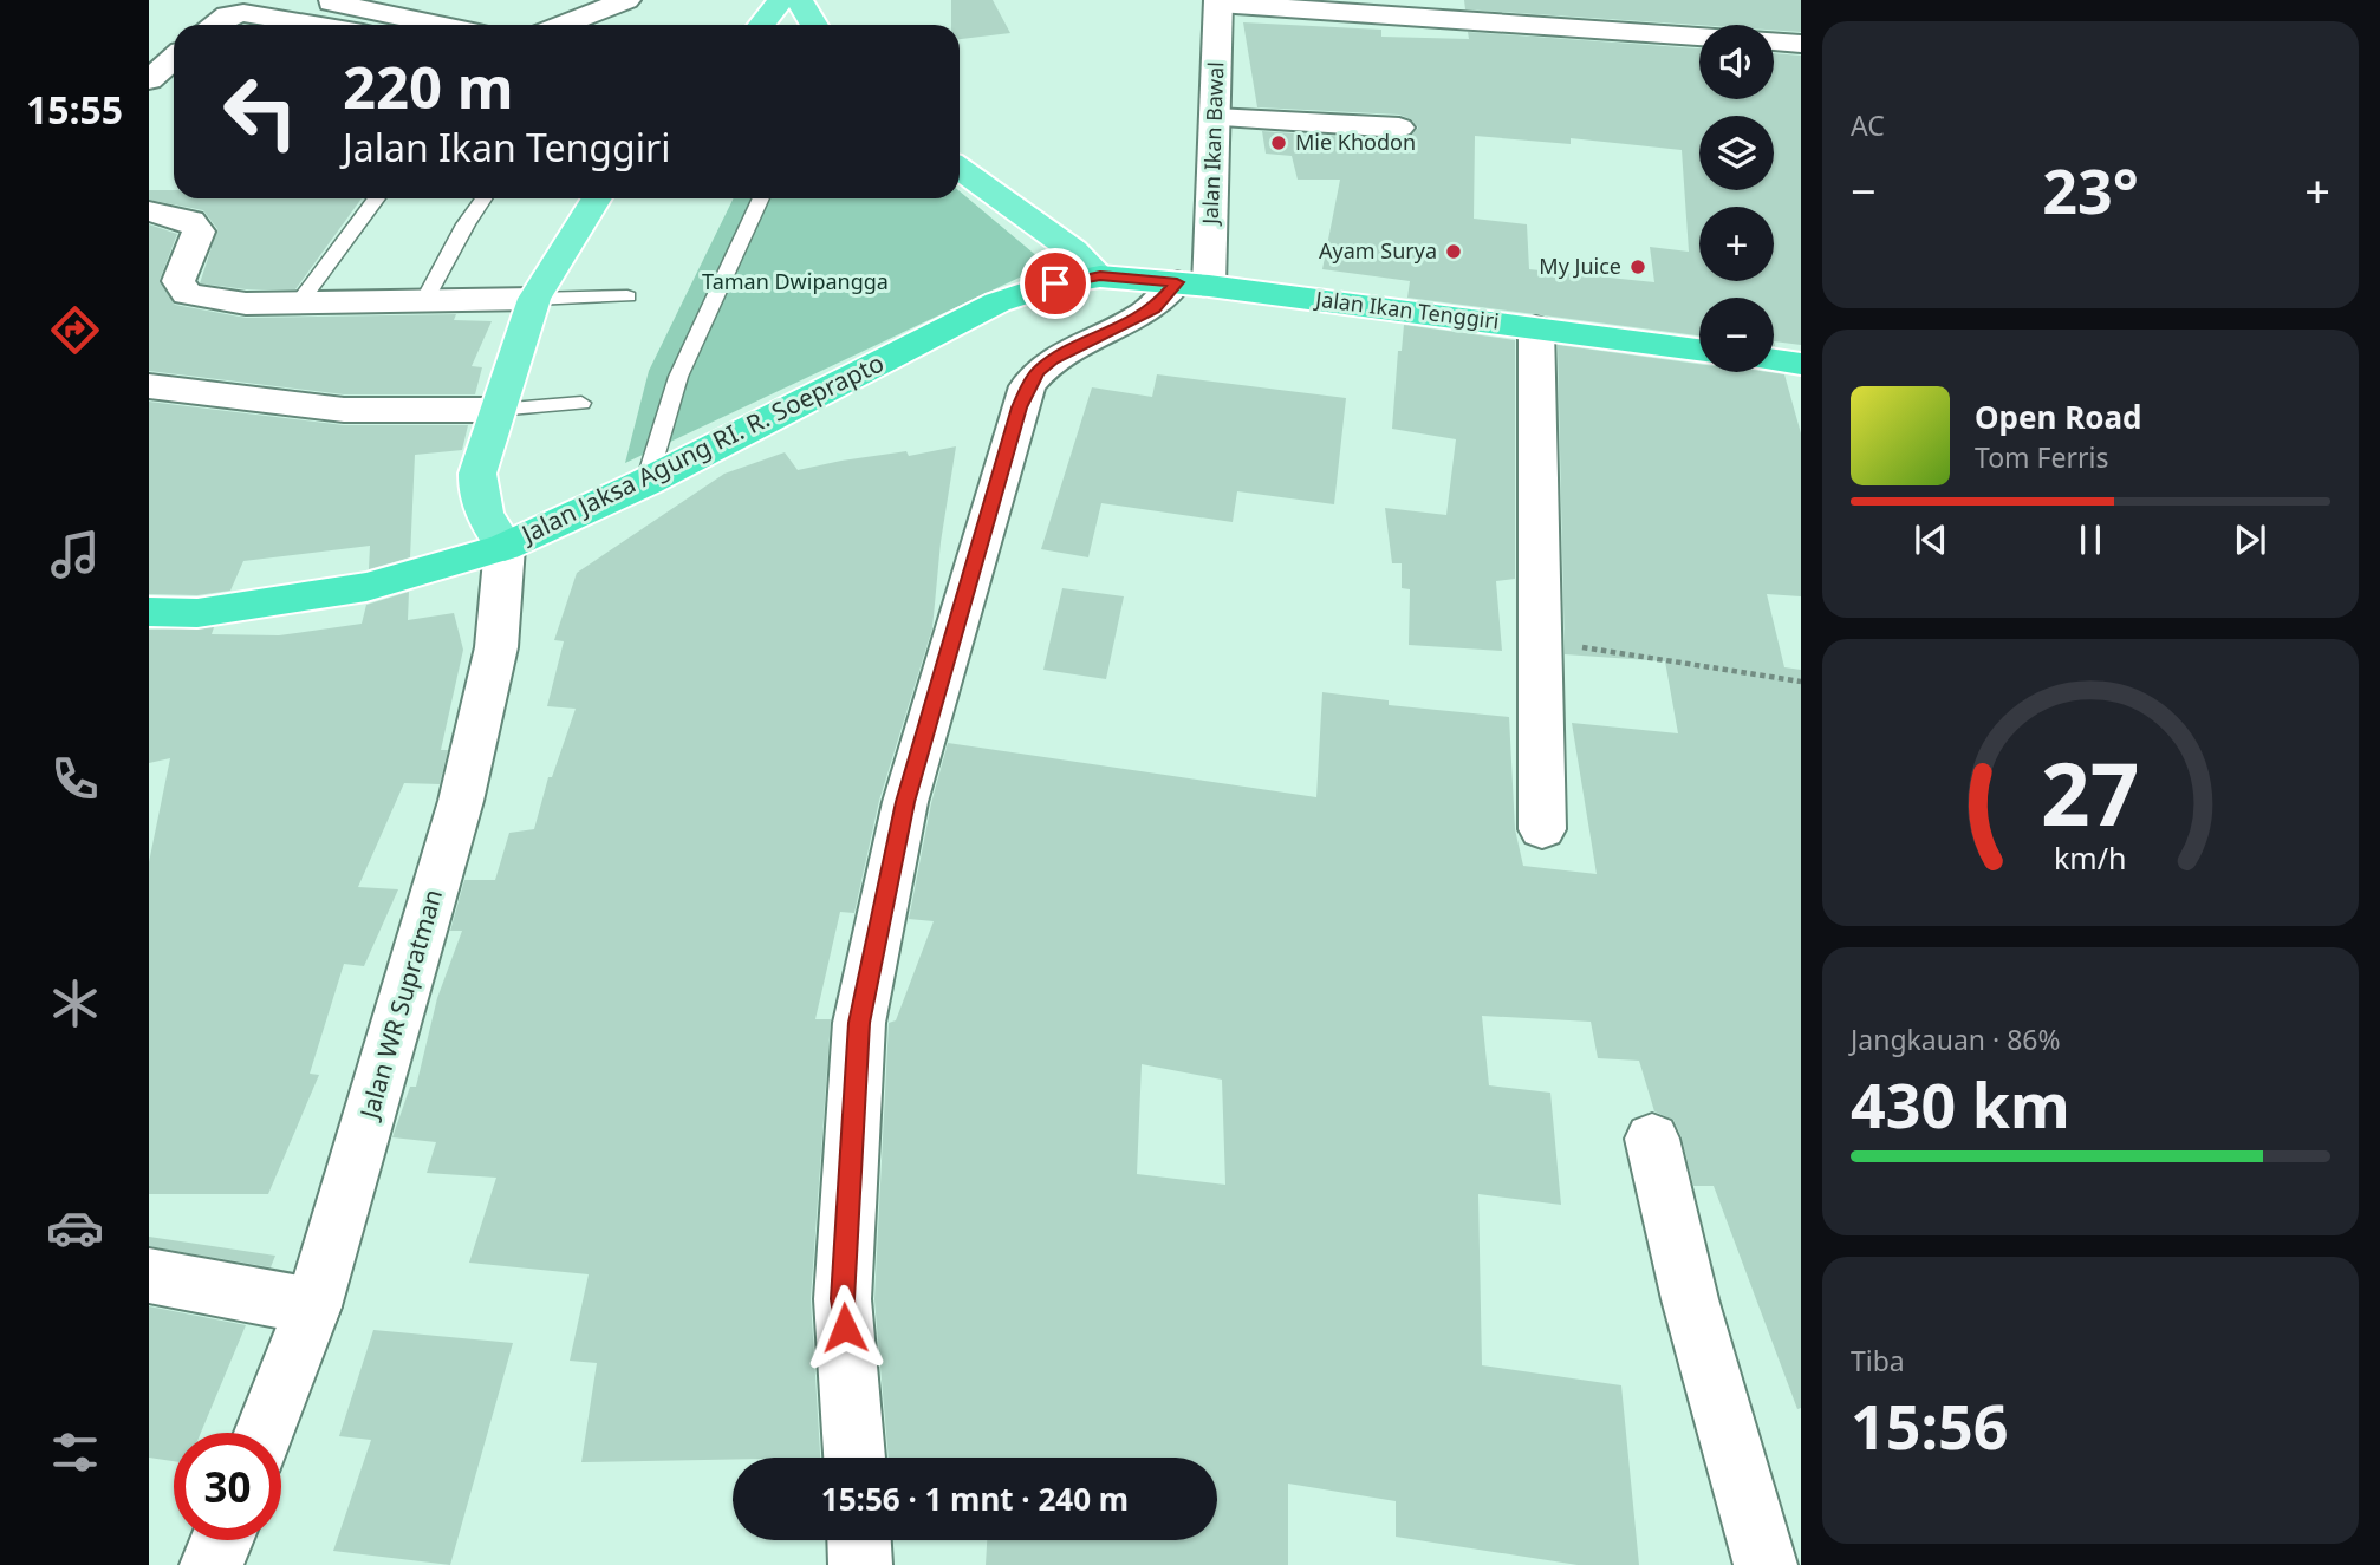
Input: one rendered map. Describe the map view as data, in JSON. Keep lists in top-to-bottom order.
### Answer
{
  "streets": {
    "highway": ["Jalan Ikan Tenggiri", "Jalan Jaksa Agung RI. R. Soeprapto"],
    "street": ["Jalan Ikan Bawal", "Jalan WR Supratman"]
  },
  "crossings": [
    ["Jalan Ikan Bawal", "Jalan Ikan Tenggiri"],
    ["Jalan Ikan Tenggiri", "Jalan Jaksa Agung RI. R. Soeprapto"],
    ["Jalan Jaksa Agung RI. R. Soeprapto", "Jalan WR Supratman"]
  ],
  "parks": ["Taman Dwipangga"],
  "places": ["Mie Khodon", "Ayam Surya", "My Juice"],
  "page": {
    "tabs": "15:55",
    "tile": [
      "AC",
      ["Jangkauan · 86%", "430 km"],
      ["Tiba", "15:56"]
    ],
    "map_buttons": ["+", "−"],
    "turn": ["220 m", "Jalan Ikan Tenggiri"],
    "heat": ["−", "23°", "+"],
    "song": ["Open Road", "Tom Ferris"],
    "limit": "30",
    "trip": "15:56 · 1 mnt · 240 m",
    "gauge": ["27", "km/h"]
  }
}
